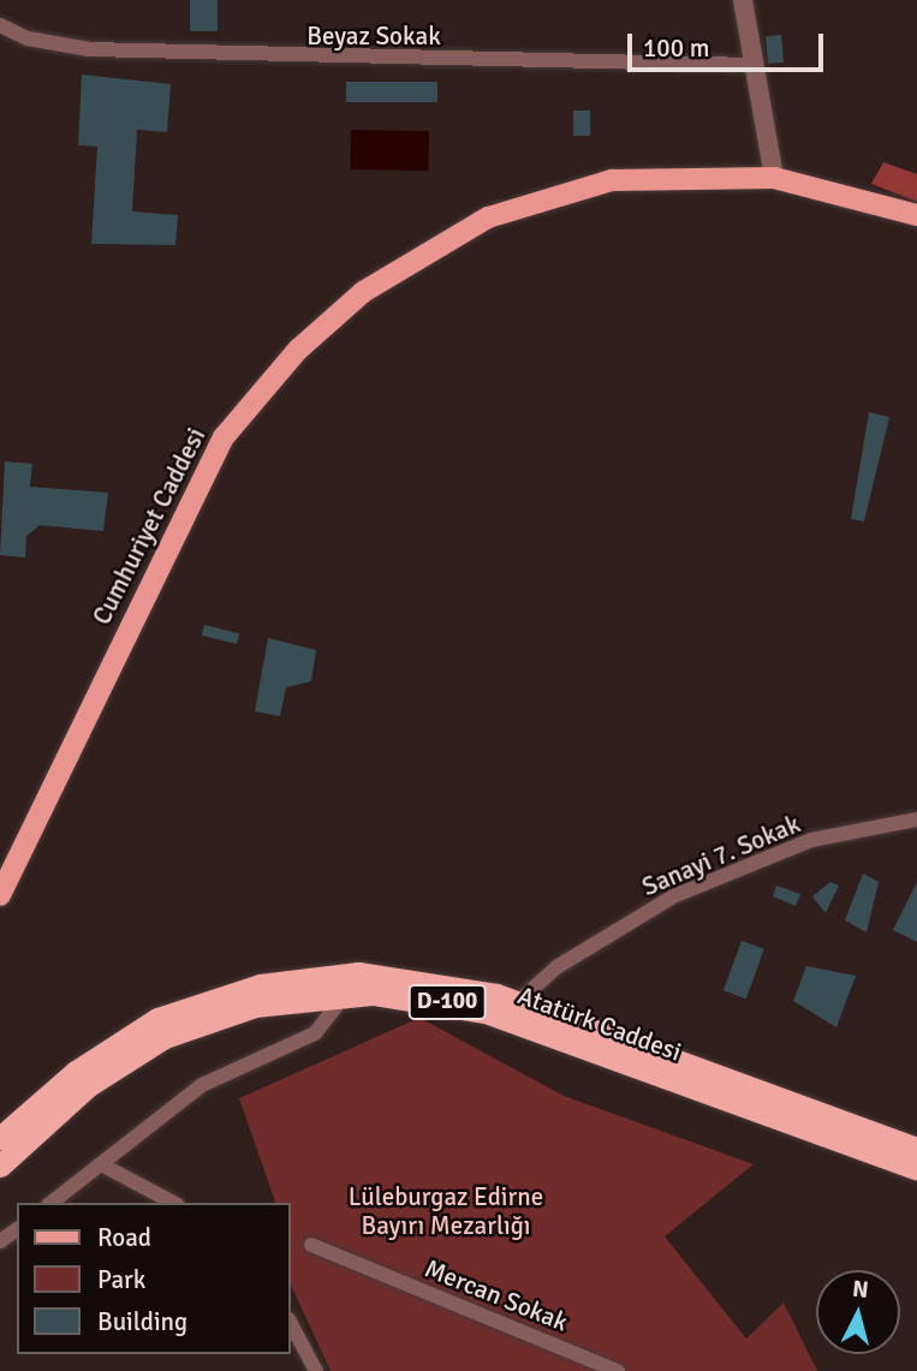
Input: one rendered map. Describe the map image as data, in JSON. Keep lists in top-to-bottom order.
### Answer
{
  "streets": {
    "highway": ["D-100", "Atatürk Caddesi"],
    "main road": ["Cumhuriyet Caddesi"],
    "street": ["Beyaz Sokak", "Sanayi 7. Sokak", "Mercan Sokak"]
  },
  "crossings": [
    ["Sanayi 7. Sokak", "Atatürk Caddesi"]
  ],
  "parks": ["Lüleburgaz Edirne Bayırı Mezarlığı"],
  "legend": ["Road", "Park", "Building"],
  "scale_bar": "100 m",
  "north": "top"
}
